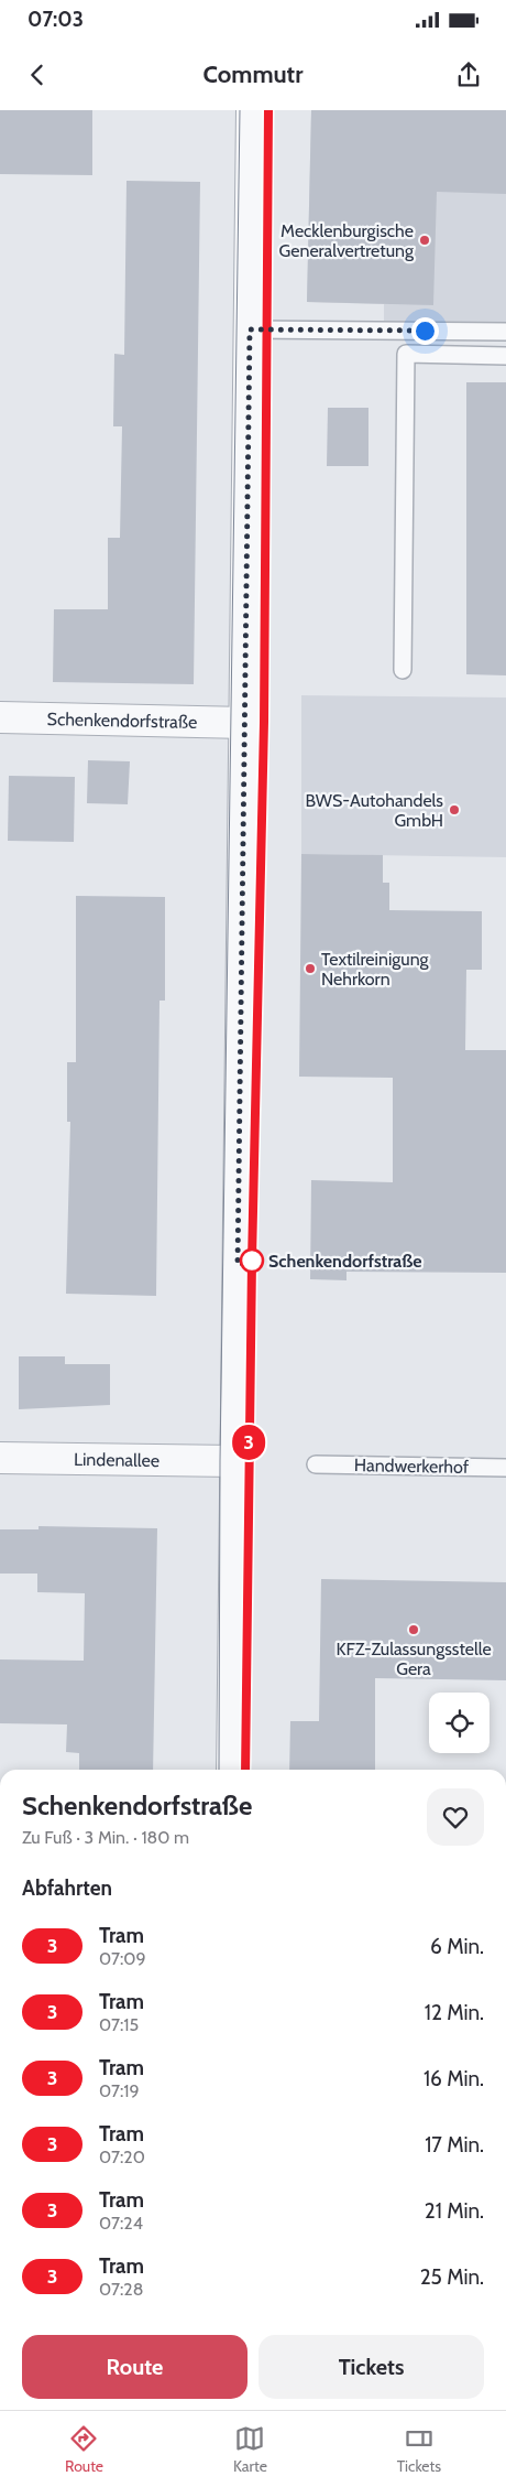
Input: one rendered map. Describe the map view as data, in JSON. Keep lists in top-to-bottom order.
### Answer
{
  "streets": {
    "street": ["Schenkendorfstraße", "Lindenallee"],
    "lane": ["Handwerkerhof"]
  },
  "places": [
    "Mecklenburgische Generalvertretung",
    "BWS-Autohandels GmbH",
    "Textilreinigung Nehrkorn",
    "Schenkendorfstraße",
    "KFZ-Zulassungsstelle Gera"
  ],
  "lines": ["tram line 3"],
  "page": {
    "status": "07:03",
    "header": "Commutr",
    "on_map": "3",
    "heading": [
      ["Schenkendorfstraße", "Zu Fuß · 3 Min. · 180 m"],
      "Abfahrten"
    ],
    "list": [
      {
        "mark": "3",
        "name": "Tram",
        "note": "07:09",
        "value": "6 Min."
      },
      {
        "mark": "3",
        "name": "Tram",
        "note": "07:15",
        "value": "12 Min."
      },
      {
        "mark": "3",
        "name": "Tram",
        "note": "07:19",
        "value": "16 Min."
      },
      {
        "mark": "3",
        "name": "Tram",
        "note": "07:20",
        "value": "17 Min."
      },
      {
        "mark": "3",
        "name": "Tram",
        "note": "07:24",
        "value": "21 Min."
      },
      {
        "mark": "3",
        "name": "Tram",
        "note": "07:28",
        "value": "25 Min."
      }
    ],
    "buttons": ["Route", "Tickets"],
    "tabs": ["Route", "Karte", "Tickets"]
  }
}
